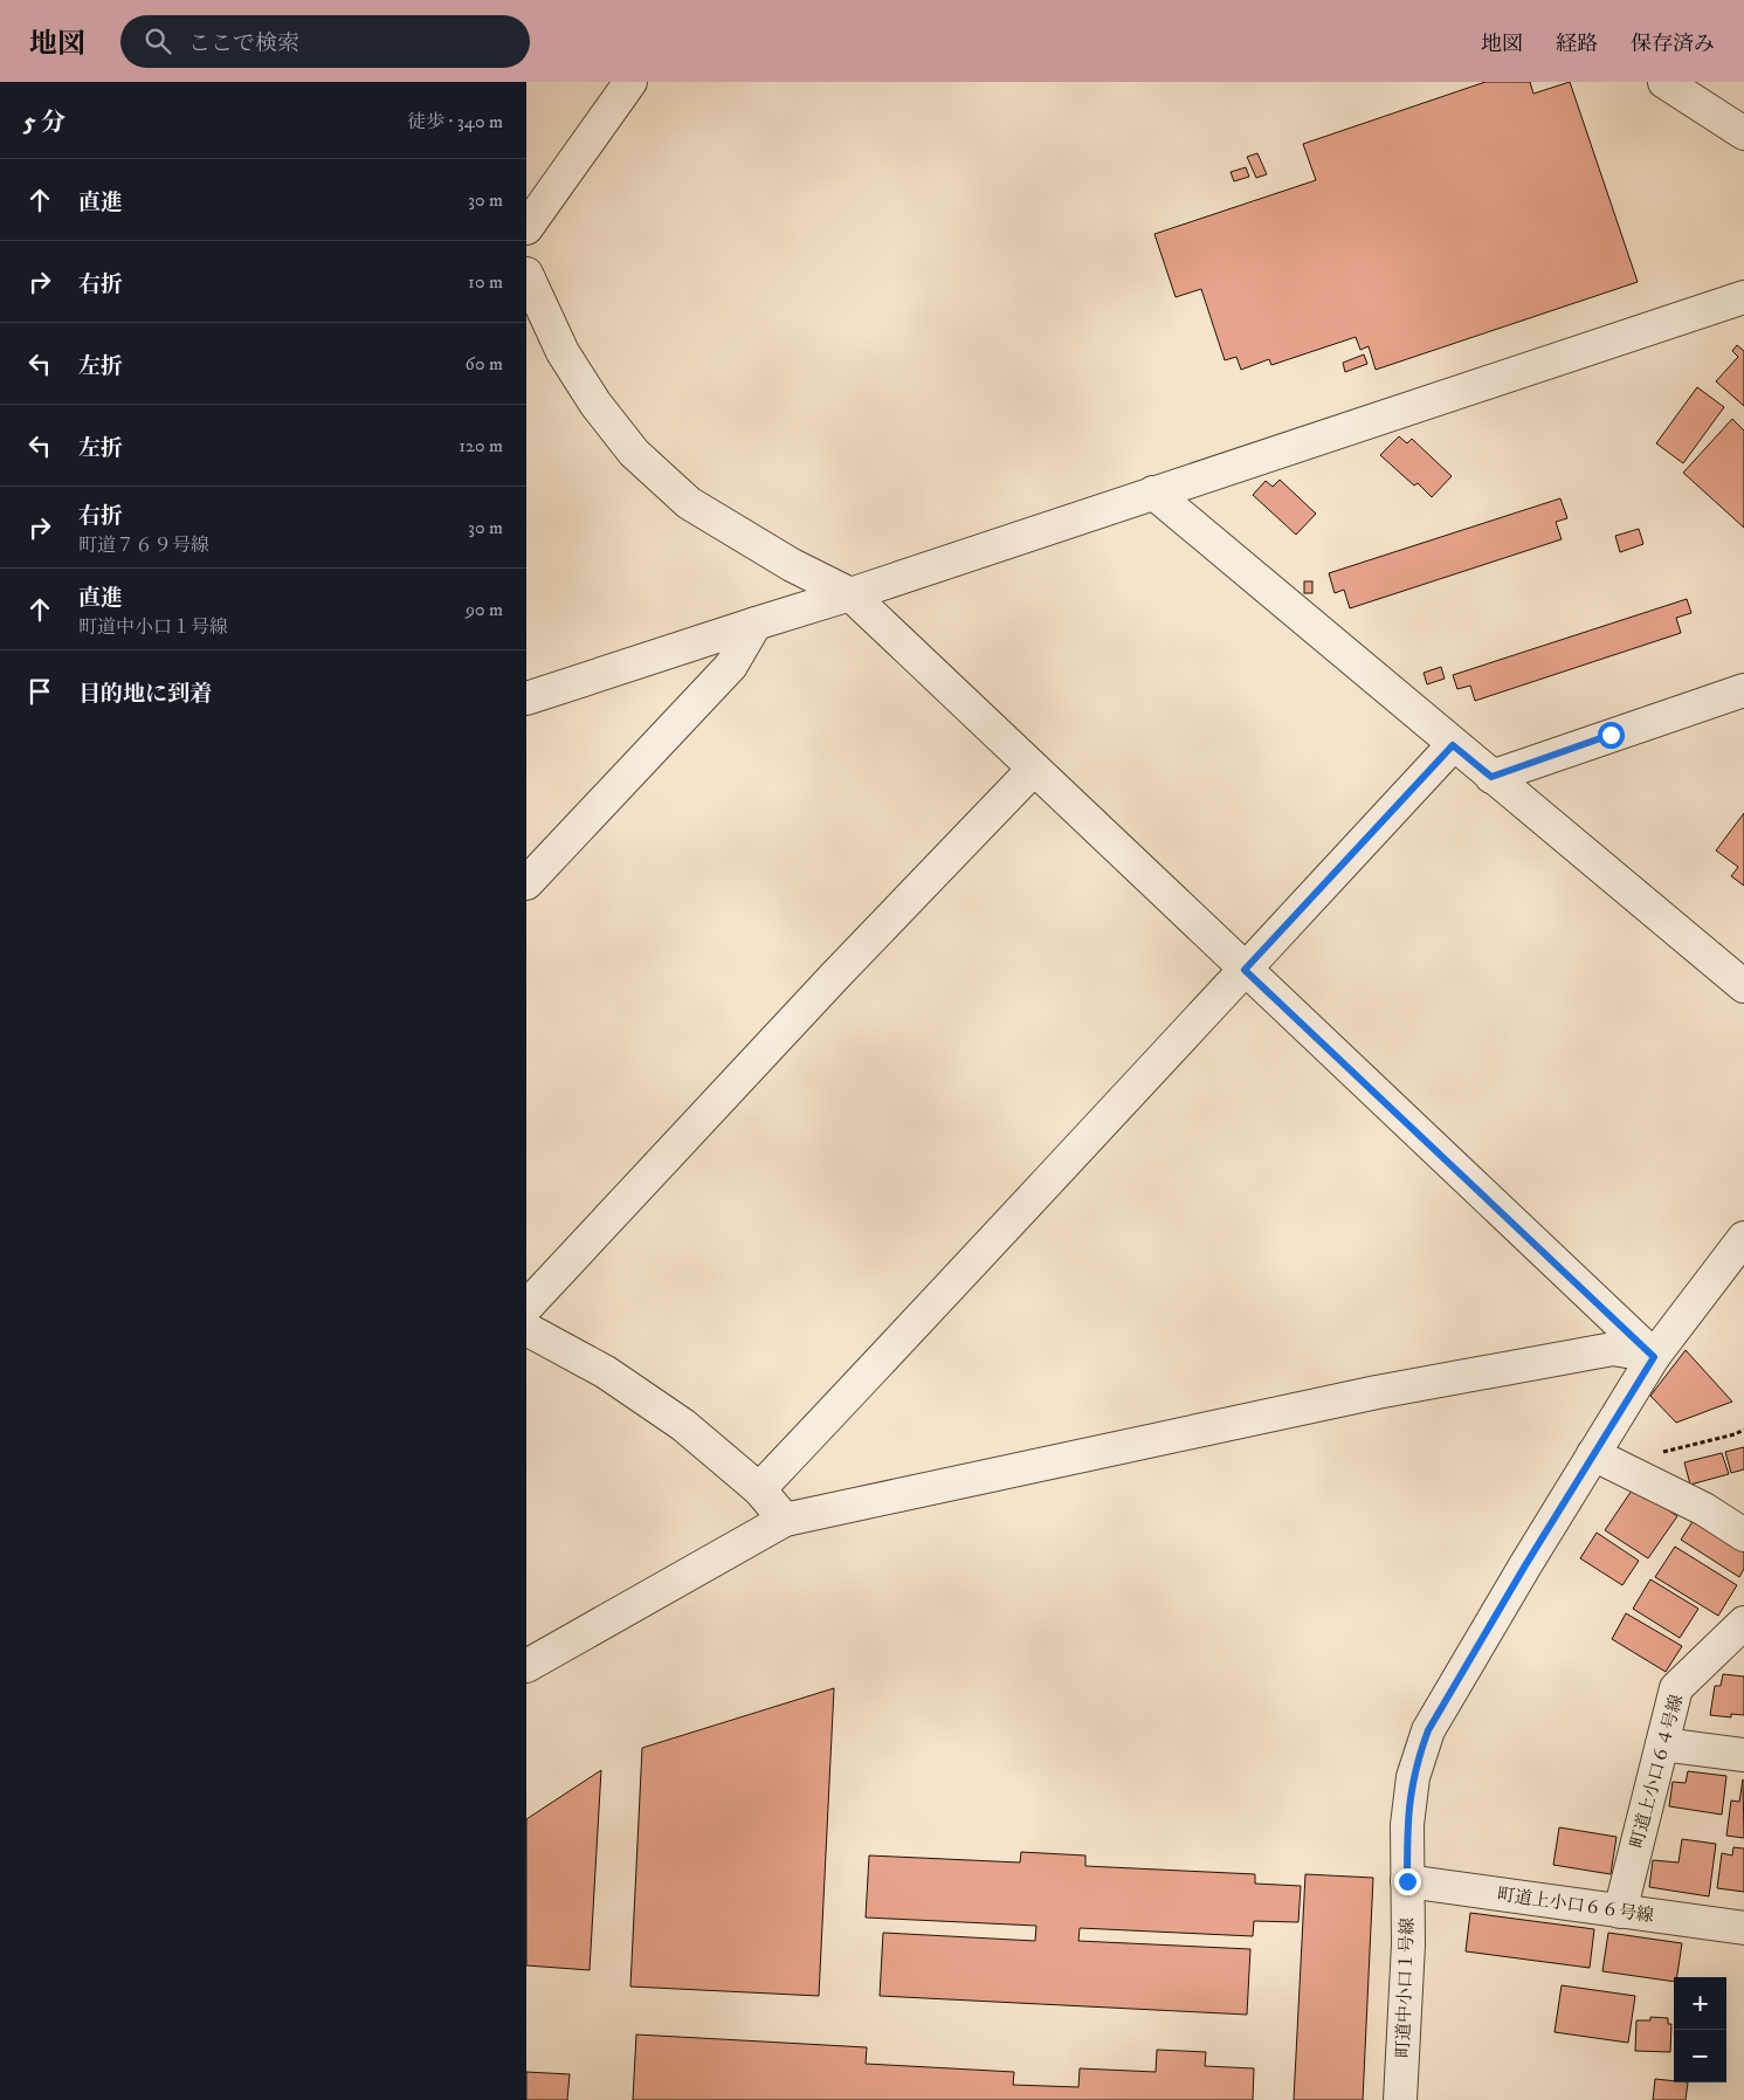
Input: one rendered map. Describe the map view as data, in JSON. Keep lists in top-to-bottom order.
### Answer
{
  "streets": {
    "street": ["町道上小口６４号線", "町道上小口６６号線", "町道中小口１号線"]
  },
  "crossings": [
    ["町道上小口６４号線", "町道上小口６６号線"],
    ["町道上小口６６号線", "町道中小口１号線"]
  ],
  "page": {
    "header": "地図",
    "search": "ここで検索",
    "nav": ["地図", "経路", "保存済み"],
    "heading": ["5 分", "徒歩 · 340 m"],
    "list": [
      ["直進", "30 m"],
      ["右折", "10 m"],
      ["左折", "60 m"],
      ["左折", "120 m"],
      ["右折", "町道７６９号線", "30 m"],
      ["直進", "町道中小口１号線", "90 m"],
      "目的地に到着"
    ],
    "map_buttons": ["+", "−"]
  }
}
